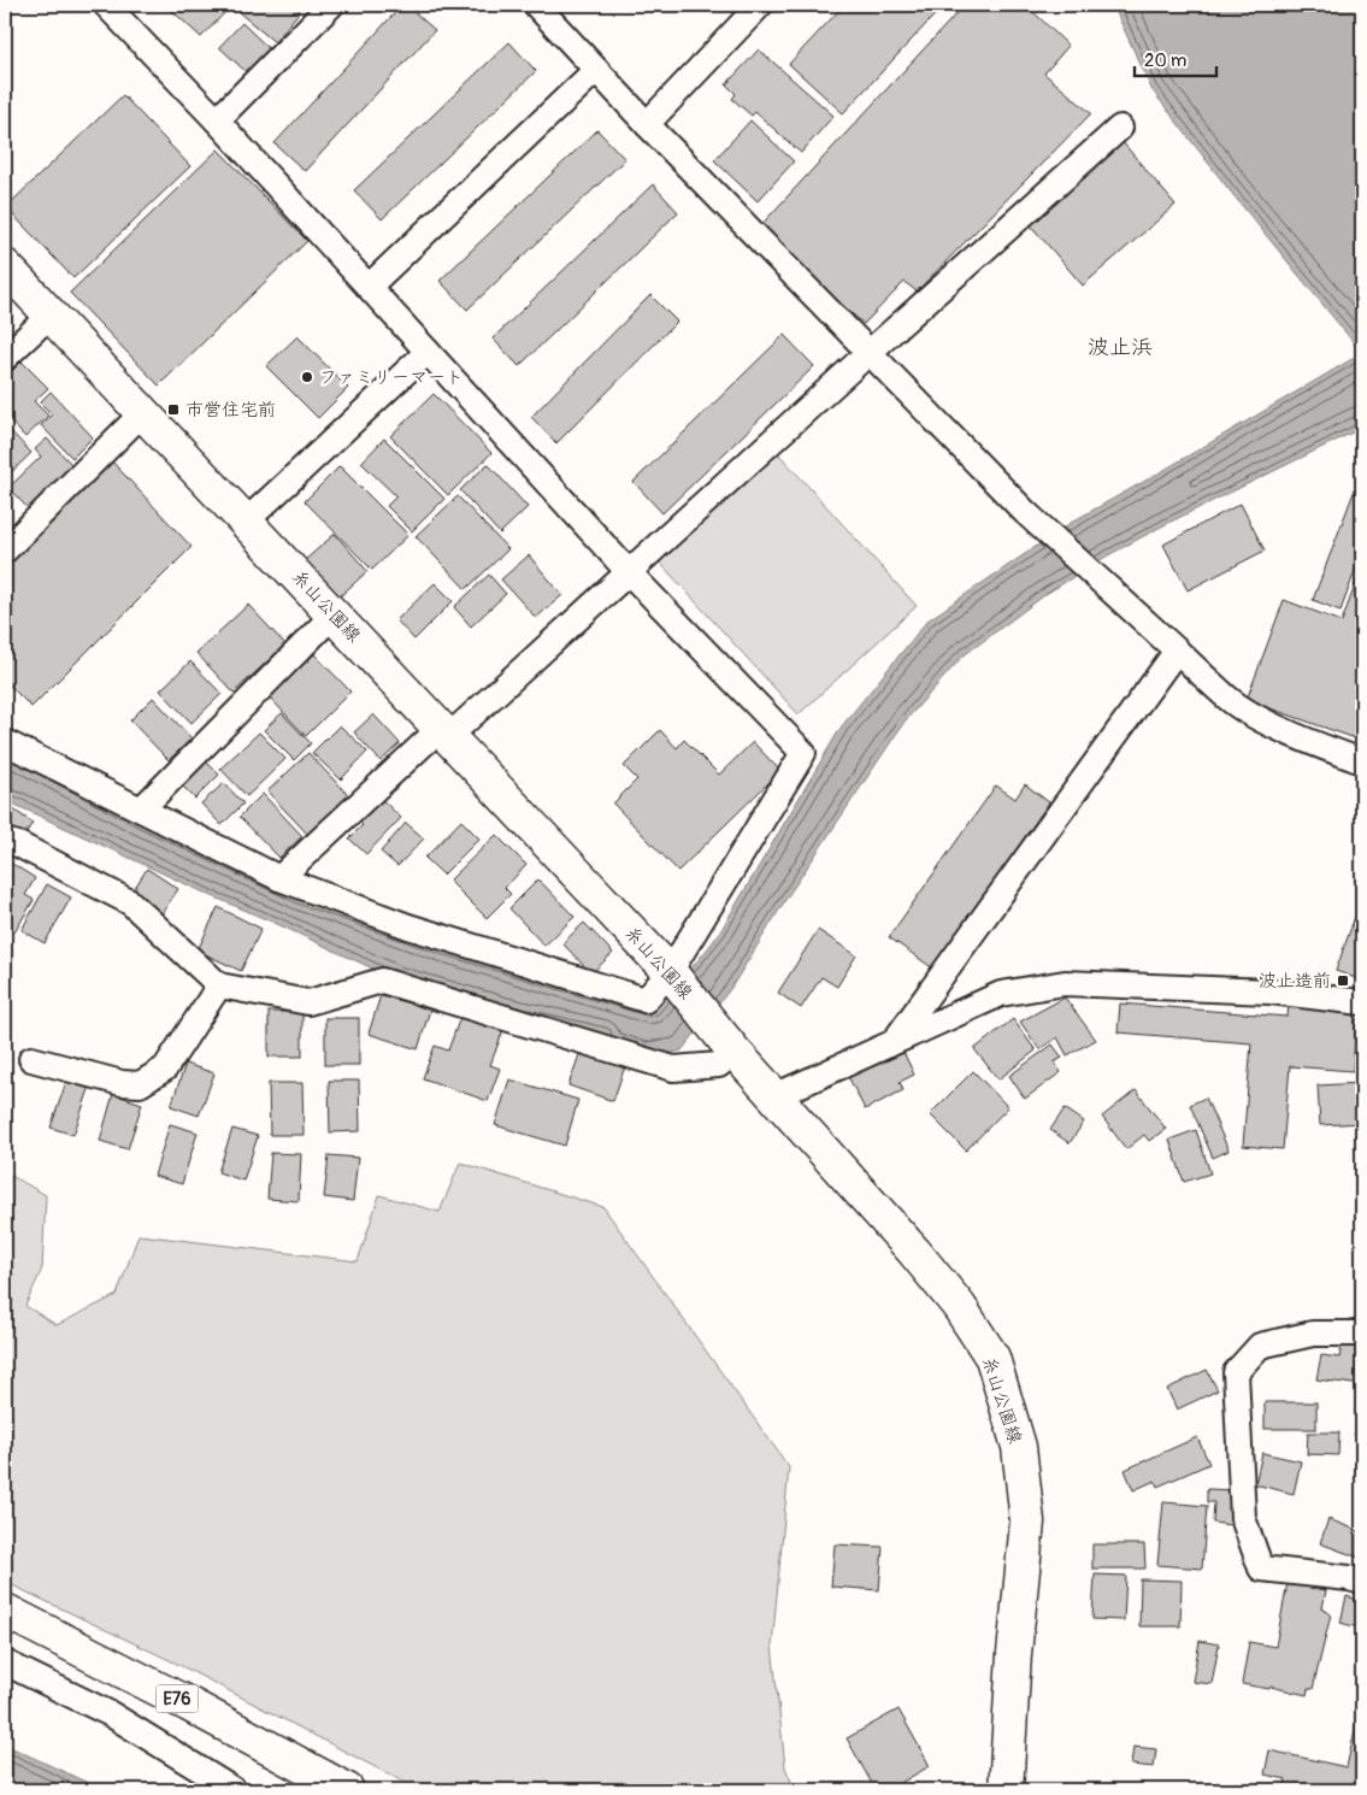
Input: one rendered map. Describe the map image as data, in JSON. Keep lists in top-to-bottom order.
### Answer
{
  "streets": {
    "main road": ["糸山公園線", "E76"]
  },
  "districts": ["波止浜"],
  "places": {
    "other": ["ファミリーマート"],
    "transit": ["市営住宅前", "波止造前"]
  },
  "scale_bar": "20 m"
}
